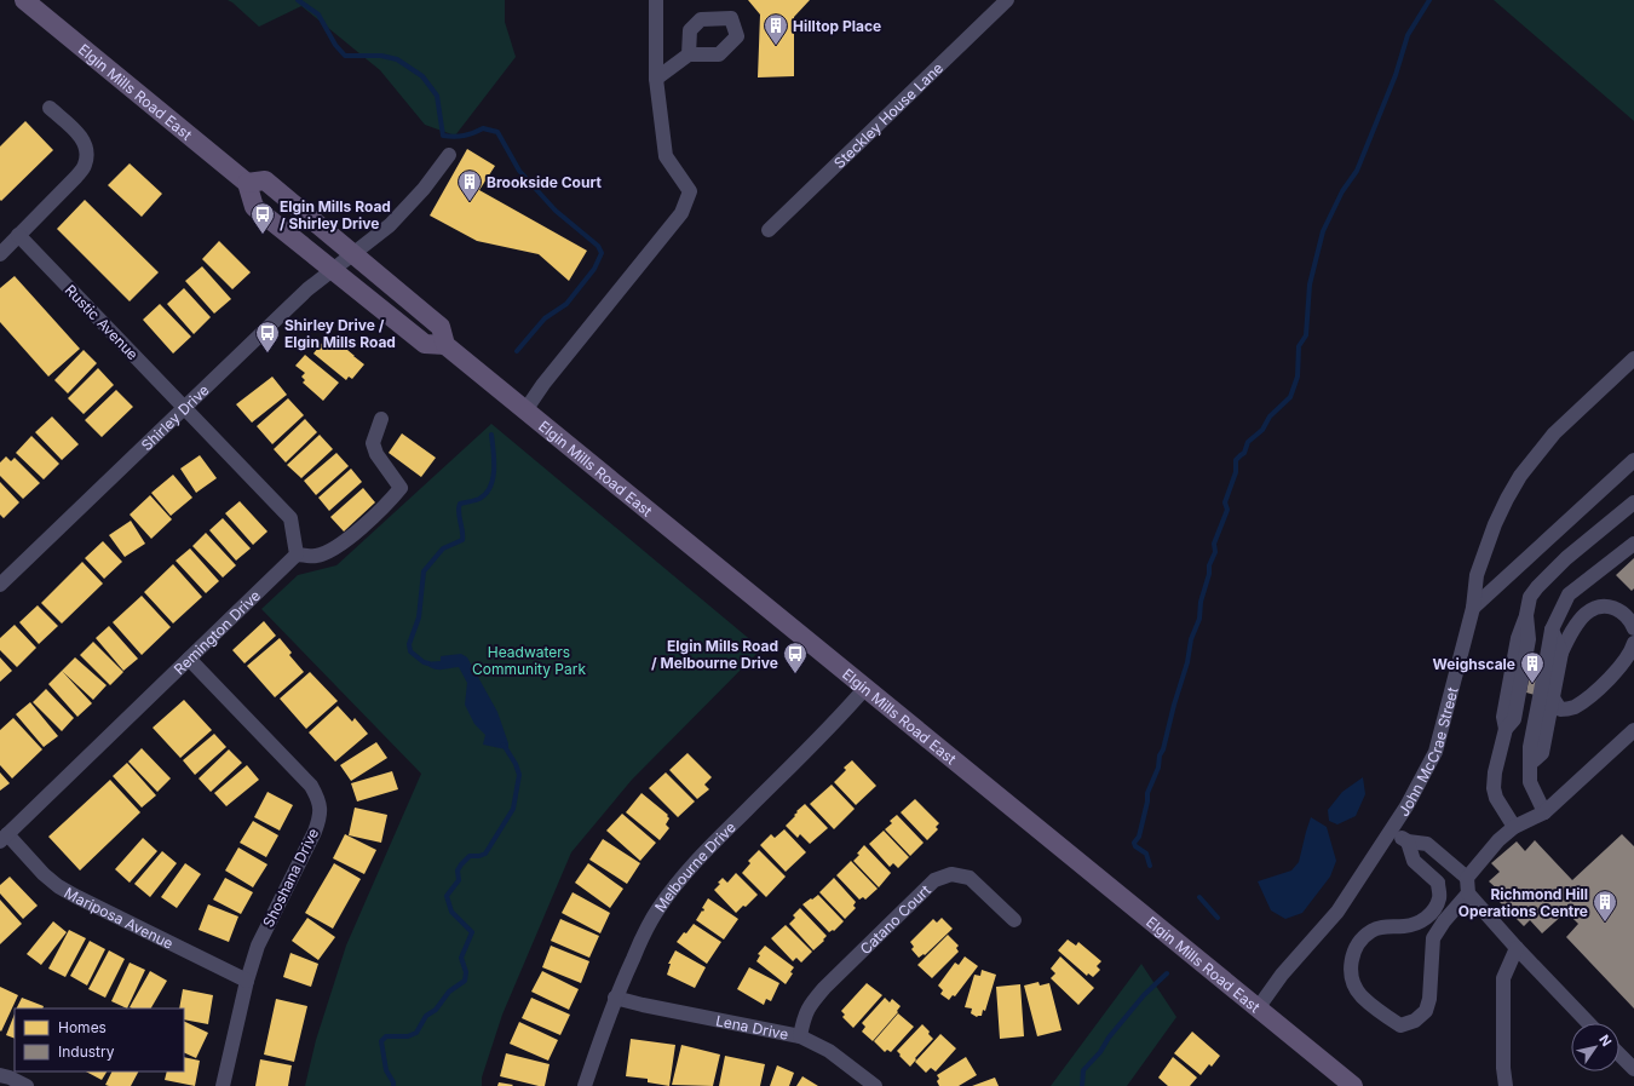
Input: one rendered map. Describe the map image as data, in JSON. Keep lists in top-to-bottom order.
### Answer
{
  "streets": {
    "main road": ["Elgin Mills Road East"],
    "street": [
      "Steckley House Lane",
      "Rustic Avenue",
      "Shirley Drive",
      "Remington Drive",
      "John McCrae Street",
      "Melbourne Drive",
      "Shoshana Drive",
      "Mariposa Avenue",
      "Catano Court",
      "Lena Drive"
    ]
  },
  "crossings": [
    ["Elgin Mills Road East", "Shirley Drive"],
    ["Elgin Mills Road East", "John McCrae Street"],
    ["Elgin Mills Road East", "Melbourne Drive"],
    ["Rustic Avenue", "Shirley Drive"],
    ["Remington Drive", "Shoshana Drive"],
    ["Remington Drive", "Mariposa Avenue"],
    ["Melbourne Drive", "Lena Drive"],
    ["Shoshana Drive", "Mariposa Avenue"],
    ["Catano Court", "Lena Drive"]
  ],
  "parks": ["Headwaters Community Park"],
  "places": {
    "building": [
      "Hilltop Place",
      "Brookside Court",
      "Weighscale",
      "Richmond Hill Operations Centre"
    ],
    "bus stop": ["Elgin Mills Road / Shirley Drive", "Shirley Drive / Elgin Mills Road", "Elgin Mills Road / Melbourne Drive"]
  },
  "legend": ["Homes", "Industry"],
  "north": "top right"
}
